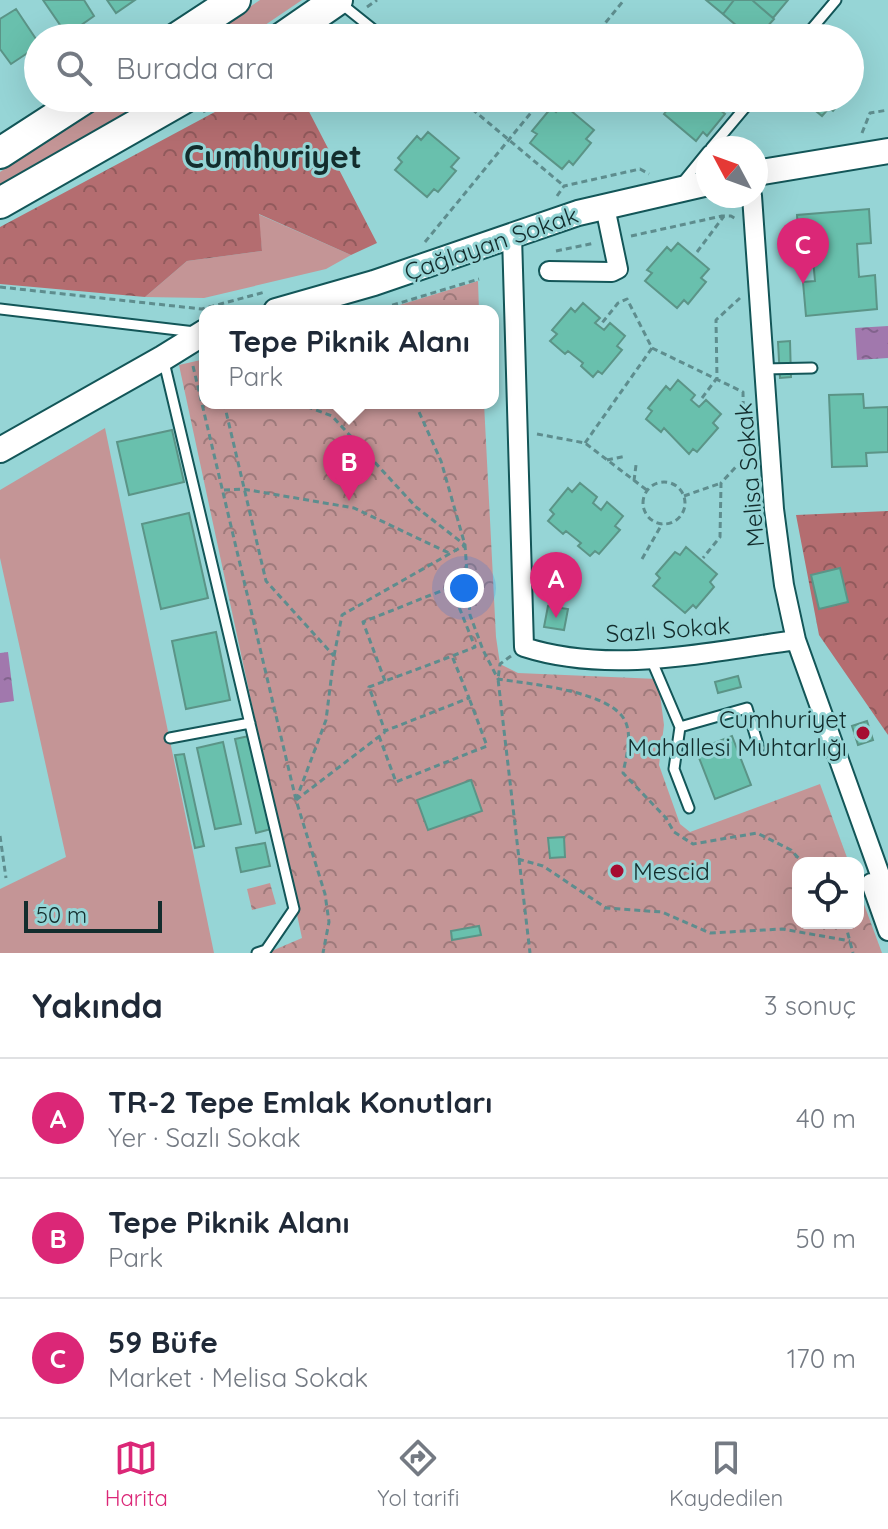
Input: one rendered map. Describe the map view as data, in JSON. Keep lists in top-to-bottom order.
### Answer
{
  "streets": {
    "street": ["Çağlayan Sokak", "Melisa Sokak", "Sazlı Sokak"]
  },
  "crossings": [
    ["Melisa Sokak", "Sazlı Sokak"]
  ],
  "districts": ["Cumhuriyet"],
  "places": ["Cumhuriyet Mahallesi Muhtarlığı", "Mescid"],
  "scale_bar": "50 m",
  "north": "top left",
  "page": {
    "search": "Burada ara",
    "pins": ["C", "B", "A"],
    "popup": ["Tepe Piknik Alanı", "Park"],
    "scale": "50 m",
    "heading": ["Yakında", "3 sonuç"],
    "list": [
      {
        "mark": "A",
        "name": "TR-2 Tepe Emlak Konutları",
        "note": "Yer · Sazlı Sokak",
        "value": "40 m"
      },
      {
        "mark": "B",
        "name": "Tepe Piknik Alanı",
        "note": "Park",
        "value": "50 m"
      },
      {
        "mark": "C",
        "name": "59 Büfe",
        "note": "Market · Melisa Sokak",
        "value": "170 m"
      }
    ],
    "nav": ["Harita", "Yol tarifi", "Kaydedilen"]
  }
}
